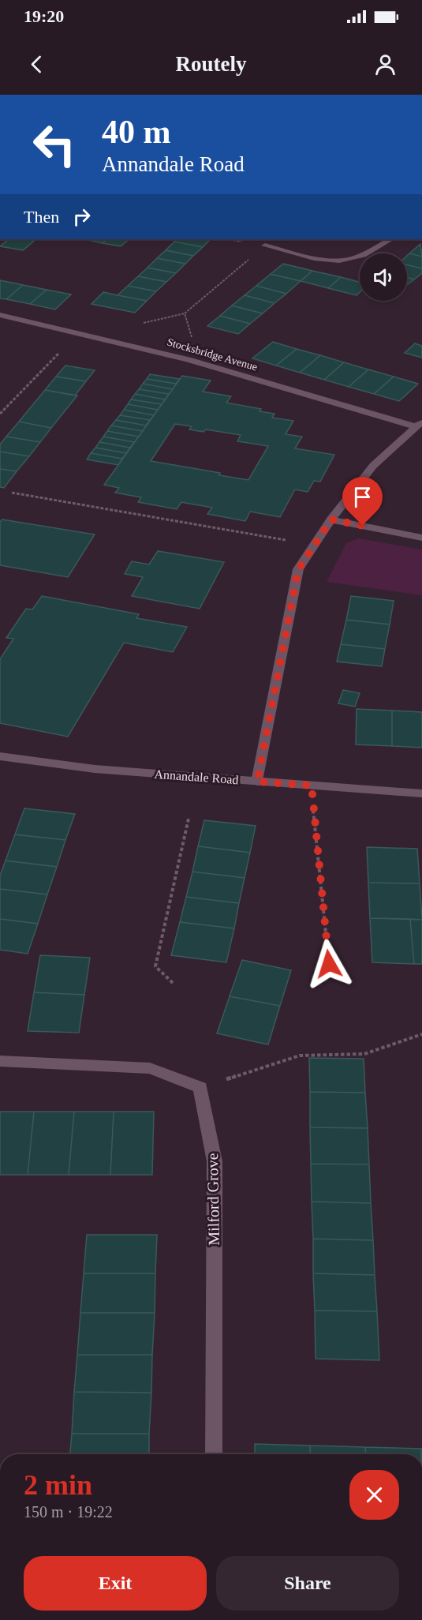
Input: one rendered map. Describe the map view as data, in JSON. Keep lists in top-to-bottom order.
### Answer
{
  "streets": {
    "street": ["Stocksbridge Avenue", "Annandale Road", "Milford Grove"]
  },
  "page": {
    "status": "19:20",
    "header": "Routely",
    "turn": ["40 m", "Annandale Road"],
    "then": "Then",
    "heading": ["2 min", "150 m · 19:22"],
    "buttons": ["Exit", "Share"]
  }
}
